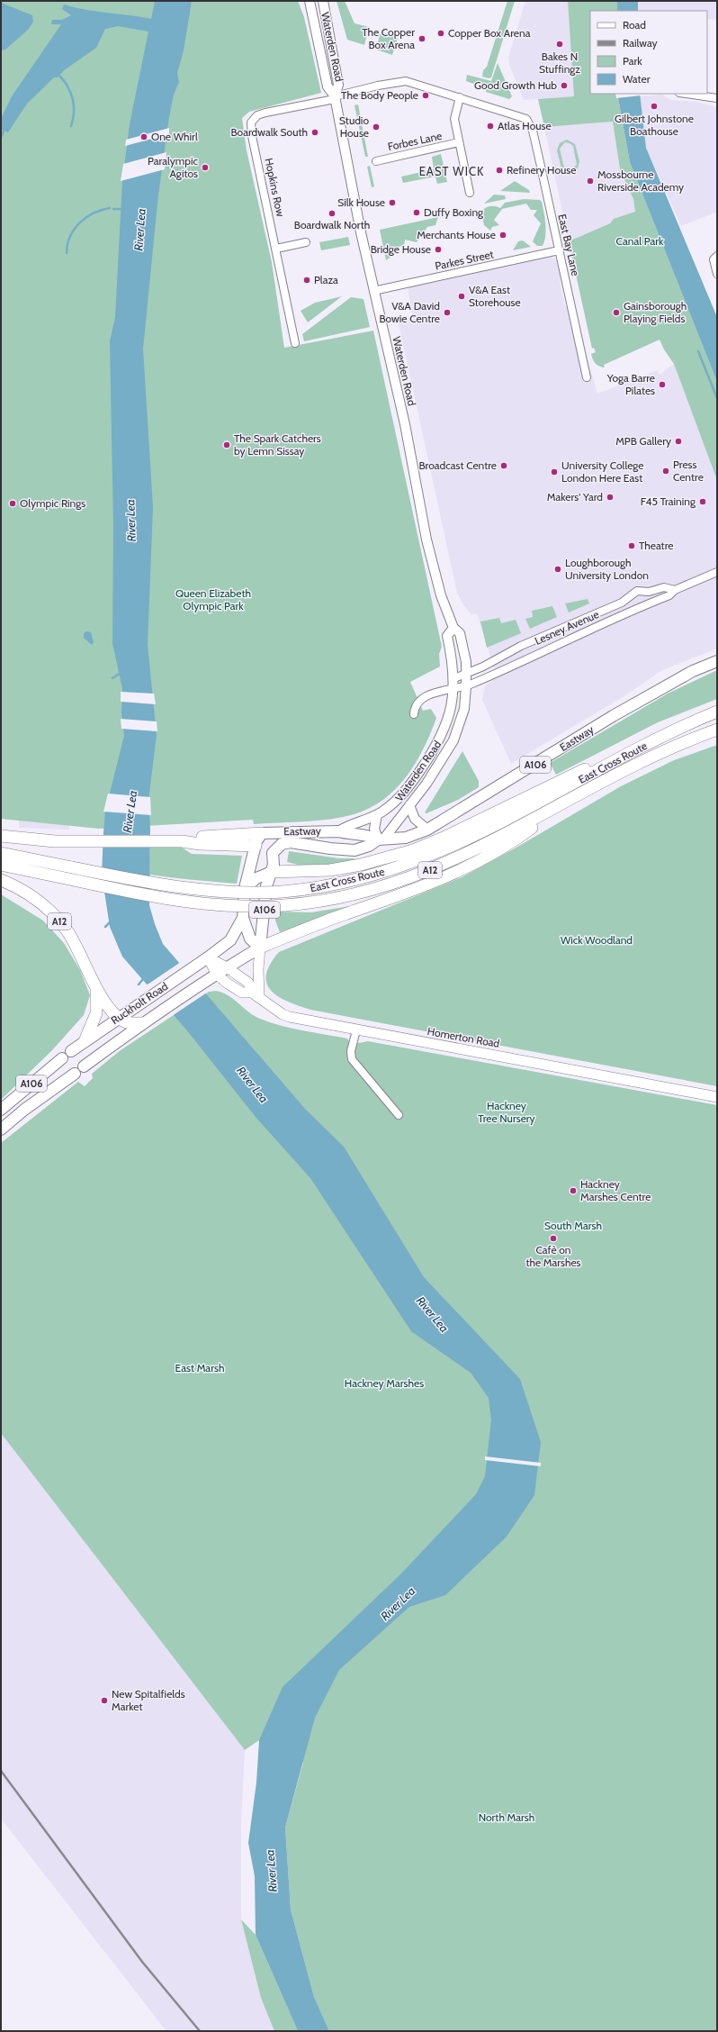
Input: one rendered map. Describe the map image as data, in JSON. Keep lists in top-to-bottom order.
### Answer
{
  "streets": {
    "highway": ["East Cross Route", "A12"],
    "main road": [
      "Eastway",
      "A106",
      "Ruckholt Road",
      "Homerton Road"
    ],
    "street": [
      "Waterden Road",
      "Forbes Lane",
      "Hopkins Row",
      "East Bay Lane",
      "Parkes Street",
      "Lesney Avenue"
    ]
  },
  "crossings": [
    ["Waterden Road", "Hopkins Row"],
    ["Waterden Road", "Parkes Street"],
    ["Waterden Road", "Lesney Avenue"],
    ["Waterden Road", "Eastway"],
    ["East Bay Lane", "Parkes Street"],
    ["Eastway", "A106"],
    ["East Cross Route", "A12"],
    ["A106", "A12"],
    ["A106", "Ruckholt Road"],
    ["A12", "Ruckholt Road"],
    ["Ruckholt Road", "Homerton Road"]
  ],
  "districts": ["EAST WICK"],
  "water": ["River Lea"],
  "parks": [
    "Canal Park",
    "Queen Elizabeth Olympic Park",
    "Wick Woodland",
    "Hackney Tree Nursery",
    "South Marsh",
    "East Marsh",
    "Hackney Marshes",
    "North Marsh"
  ],
  "places": [
    "Copper Box Arena",
    "The Copper Box Arena",
    "Bakes N Stuffingz",
    "Good Growth Hub",
    "The Body People",
    "Gilbert Johnstone Boathouse",
    "Atlas House",
    "Studio House",
    "Boardwalk South",
    "One Whirl",
    "Paralympic Agitos",
    "Refinery House",
    "Mossbourne Riverside Academy",
    "Silk House",
    "Duffy Boxing",
    "Boardwalk North",
    "Merchants House",
    "Bridge House",
    "Plaza",
    "V&A East Storehouse",
    "V&A David Bowie Centre",
    "Gainsborough Playing Fields",
    "Yoga Barre Pilates",
    "MPB Gallery",
    "The Spark Catchers by Lemn Sissay",
    "Broadcast Centre",
    "Press Centre",
    "University College London Here East",
    "Makers' Yard",
    "F45 Training",
    "Olympic Rings",
    "Theatre",
    "Loughborough University London",
    "Hackney Marshes Centre",
    "Cafè on the Marshes",
    "New Spitalfields Market"
  ],
  "legend": [
    "Road",
    "Railway",
    "Park",
    "Water"
  ]
}
